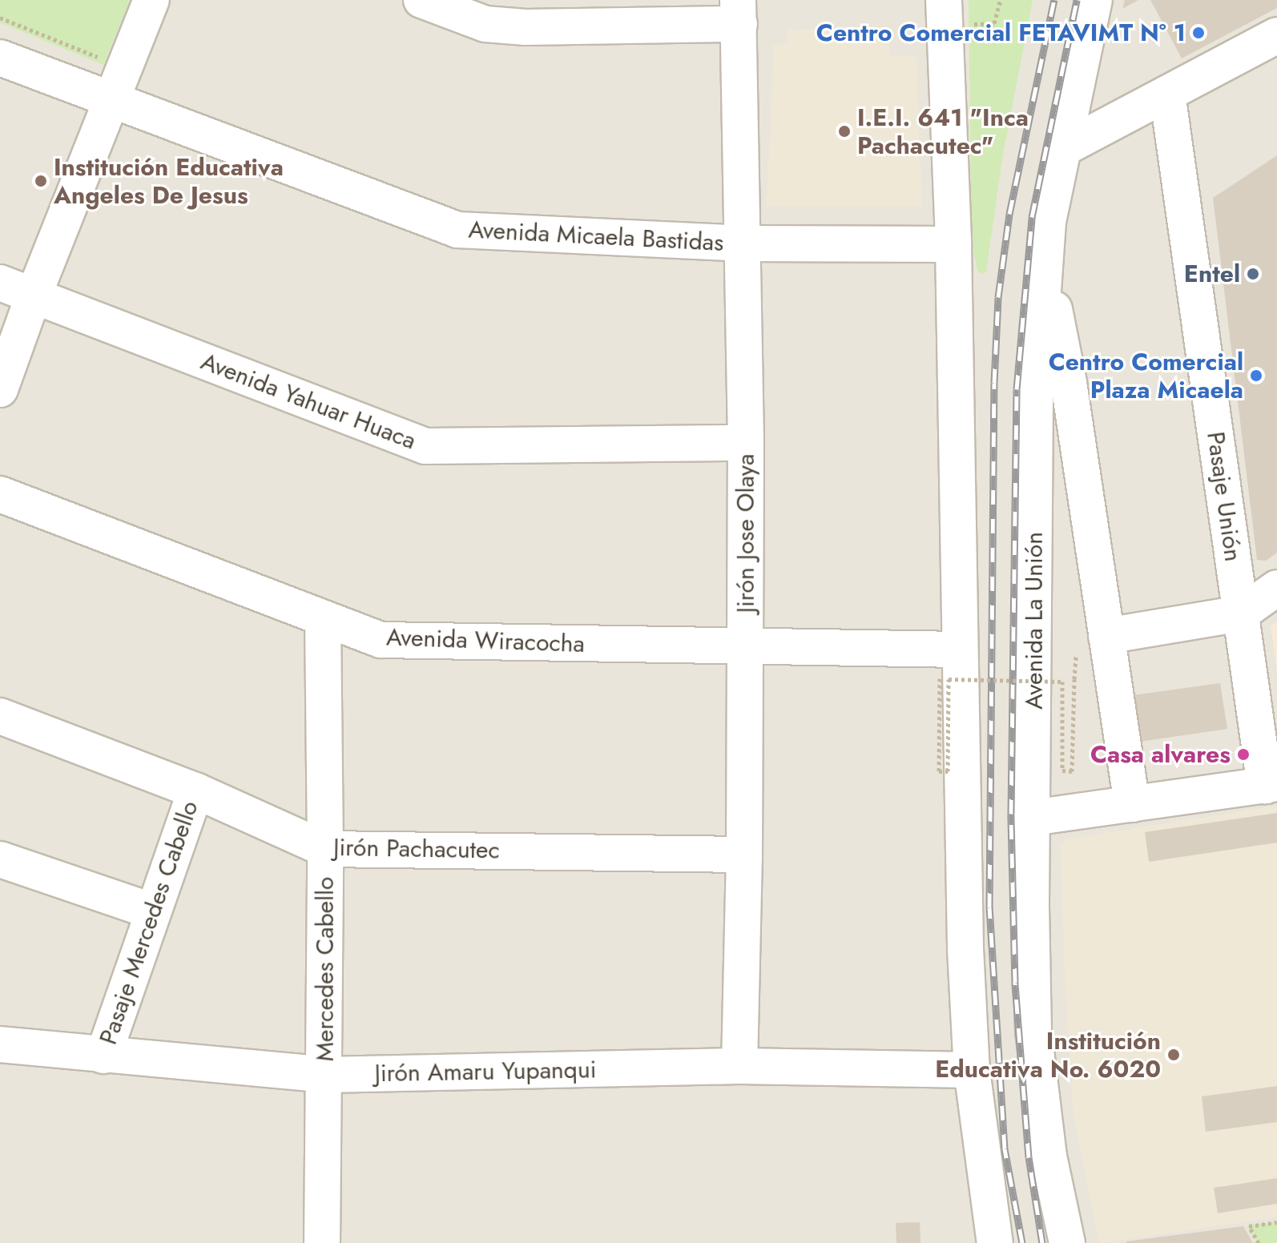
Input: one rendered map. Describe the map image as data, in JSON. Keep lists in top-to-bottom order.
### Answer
{
  "streets": {
    "street": [
      "Avenida Micaela Bastidas",
      "Avenida Yahuar Huaca",
      "Pasaje Unión",
      "Jirón Jose Olaya",
      "Avenida La Unión",
      "Avenida Wiracocha",
      "Jirón Pachacutec",
      "Pasaje Mercedes Cabello",
      "Mercedes Cabello",
      "Jirón Amaru Yupanqui"
    ]
  },
  "crossings": [
    ["Avenida Micaela Bastidas", "Jirón Jose Olaya"],
    ["Avenida Yahuar Huaca", "Jirón Jose Olaya"],
    ["Jirón Jose Olaya", "Avenida Wiracocha"],
    ["Jirón Jose Olaya", "Jirón Pachacutec"],
    ["Jirón Jose Olaya", "Jirón Amaru Yupanqui"],
    ["Avenida Wiracocha", "Mercedes Cabello"],
    ["Jirón Pachacutec", "Pasaje Mercedes Cabello"],
    ["Jirón Pachacutec", "Mercedes Cabello"],
    ["Pasaje Mercedes Cabello", "Jirón Amaru Yupanqui"],
    ["Mercedes Cabello", "Jirón Amaru Yupanqui"]
  ],
  "places": [
    "Centro Comercial FETAVIMT N° 1",
    "I.E.I. 641 \"Inca Pachacutec\"",
    "Institución Educativa Angeles De Jesus",
    "Entel",
    "Centro Comercial Plaza Micaela",
    "Casa alvares",
    "Institución Educativa No. 6020"
  ]
}
